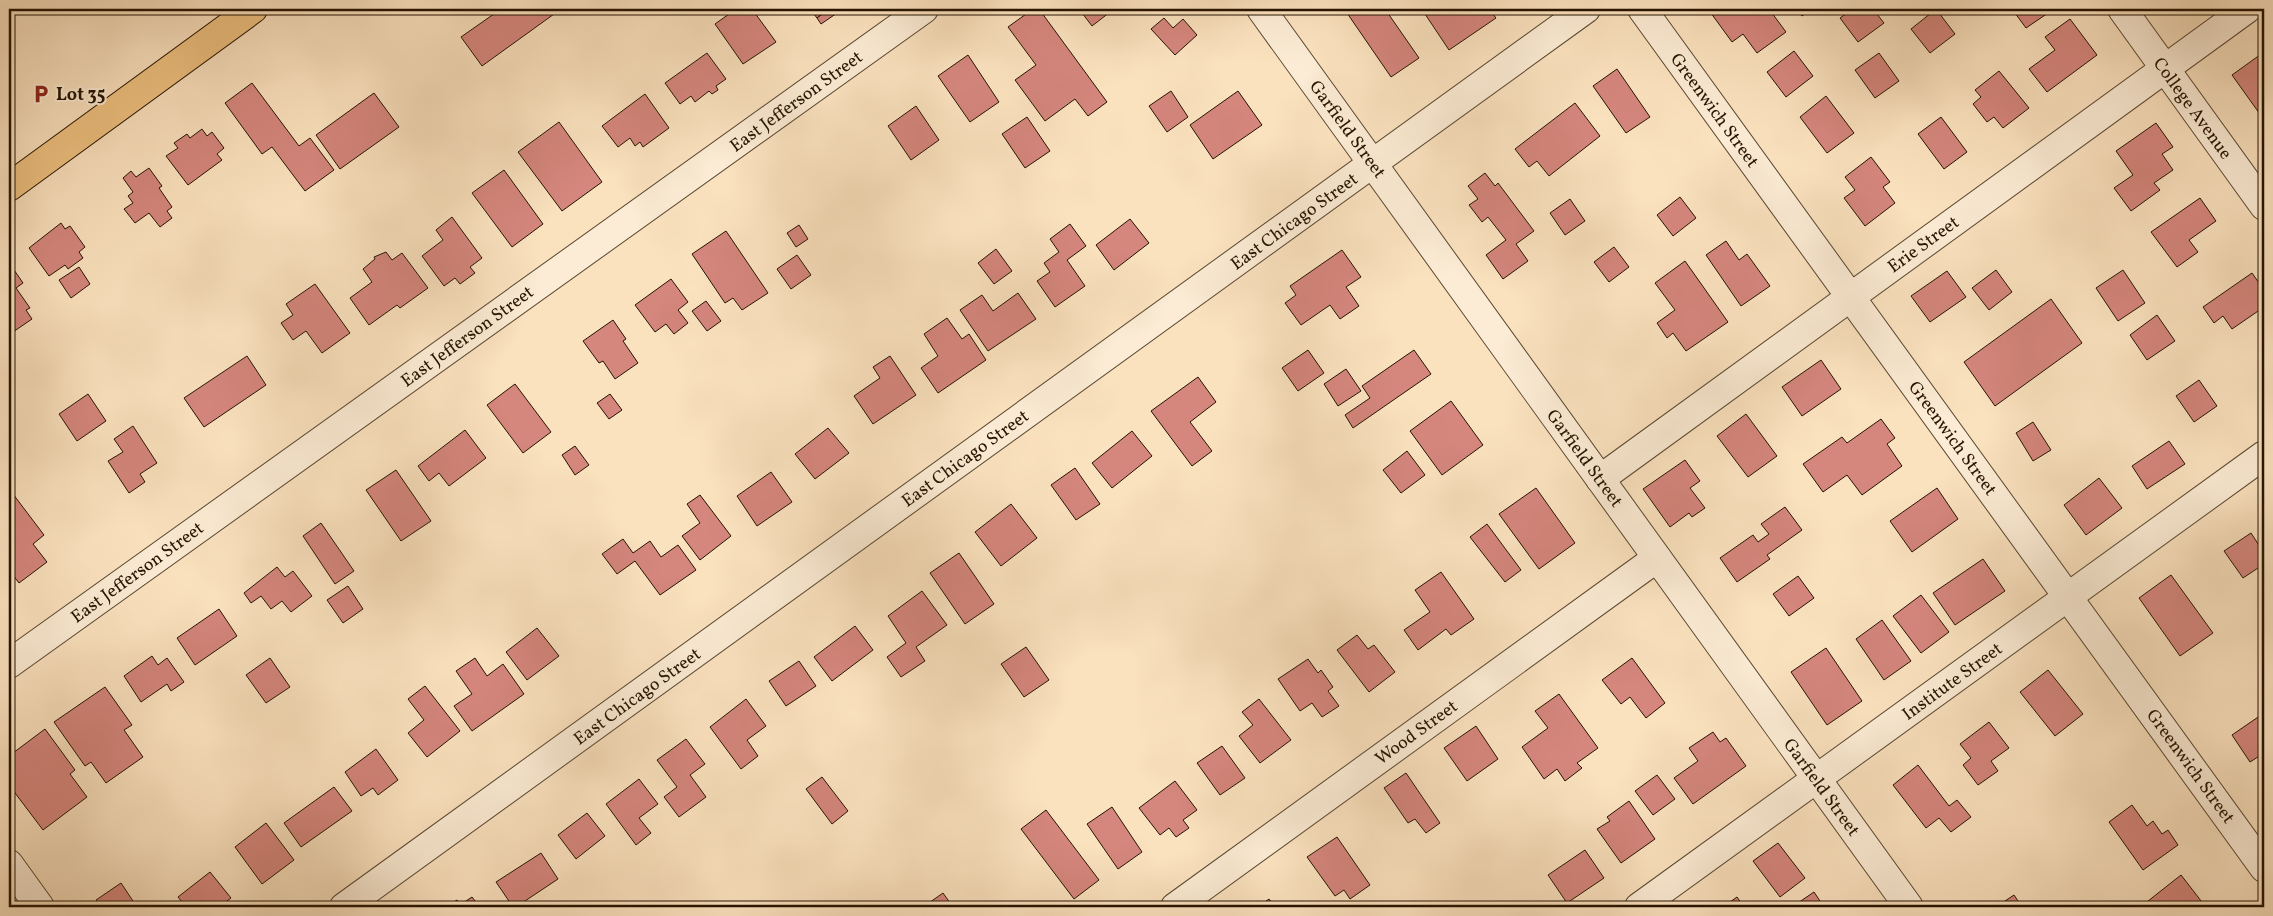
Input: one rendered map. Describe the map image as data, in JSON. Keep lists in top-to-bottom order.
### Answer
{
  "streets": {
    "street": [
      "East Jefferson Street",
      "College Avenue",
      "Greenwich Street",
      "Garfield Street",
      "East Chicago Street",
      "Erie Street",
      "Institute Street",
      "Wood Street"
    ]
  },
  "crossings": [
    ["College Avenue", "Erie Street"],
    ["Greenwich Street", "Erie Street"],
    ["Greenwich Street", "Institute Street"],
    ["Garfield Street", "East Chicago Street"],
    ["Garfield Street", "Erie Street"],
    ["Garfield Street", "Institute Street"],
    ["Garfield Street", "Wood Street"]
  ],
  "places": {
    "parking": ["Lot 35"]
  }
}
